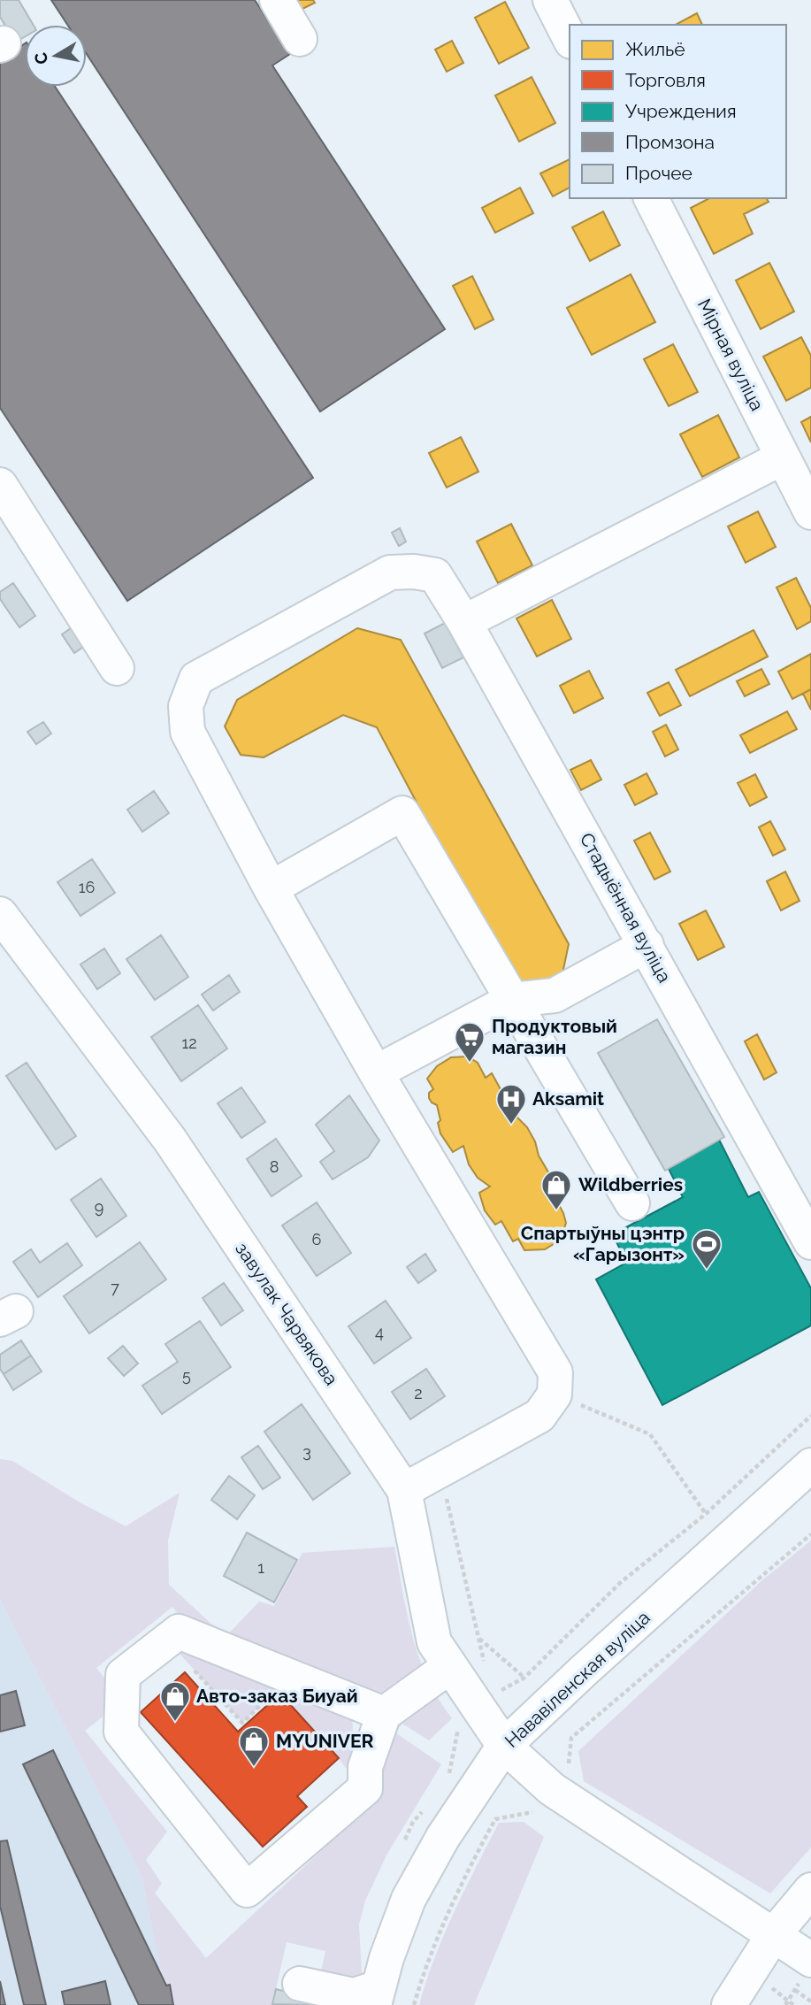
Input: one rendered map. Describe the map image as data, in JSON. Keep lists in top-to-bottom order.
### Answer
{
  "streets": {
    "street": [
      "Мірная вуліца",
      "Стадыённая вуліца",
      "завулак Чарвякова",
      "Нававіленская вуліца"
    ]
  },
  "crossings": [
    ["завулак Чарвякова", "Нававіленская вуліца"]
  ],
  "places": {
    "supermarket": ["Продуктовый магазин"],
    "hospital": ["Aksamit"],
    "shop": ["Wildberries", "Авто-заказ Биуай", "MYUNIVER"],
    "sports": ["Спартыўны цэнтр «Гарызонт»"]
  },
  "house_numbers": [
    "16",
    "12",
    "8",
    "9",
    "6",
    "7",
    "4",
    "5",
    "2",
    "3",
    "1"
  ],
  "legend": [
    "Жильё",
    "Торговля",
    "Учреждения",
    "Промзона",
    "Прочее"
  ],
  "north": "left"
}
